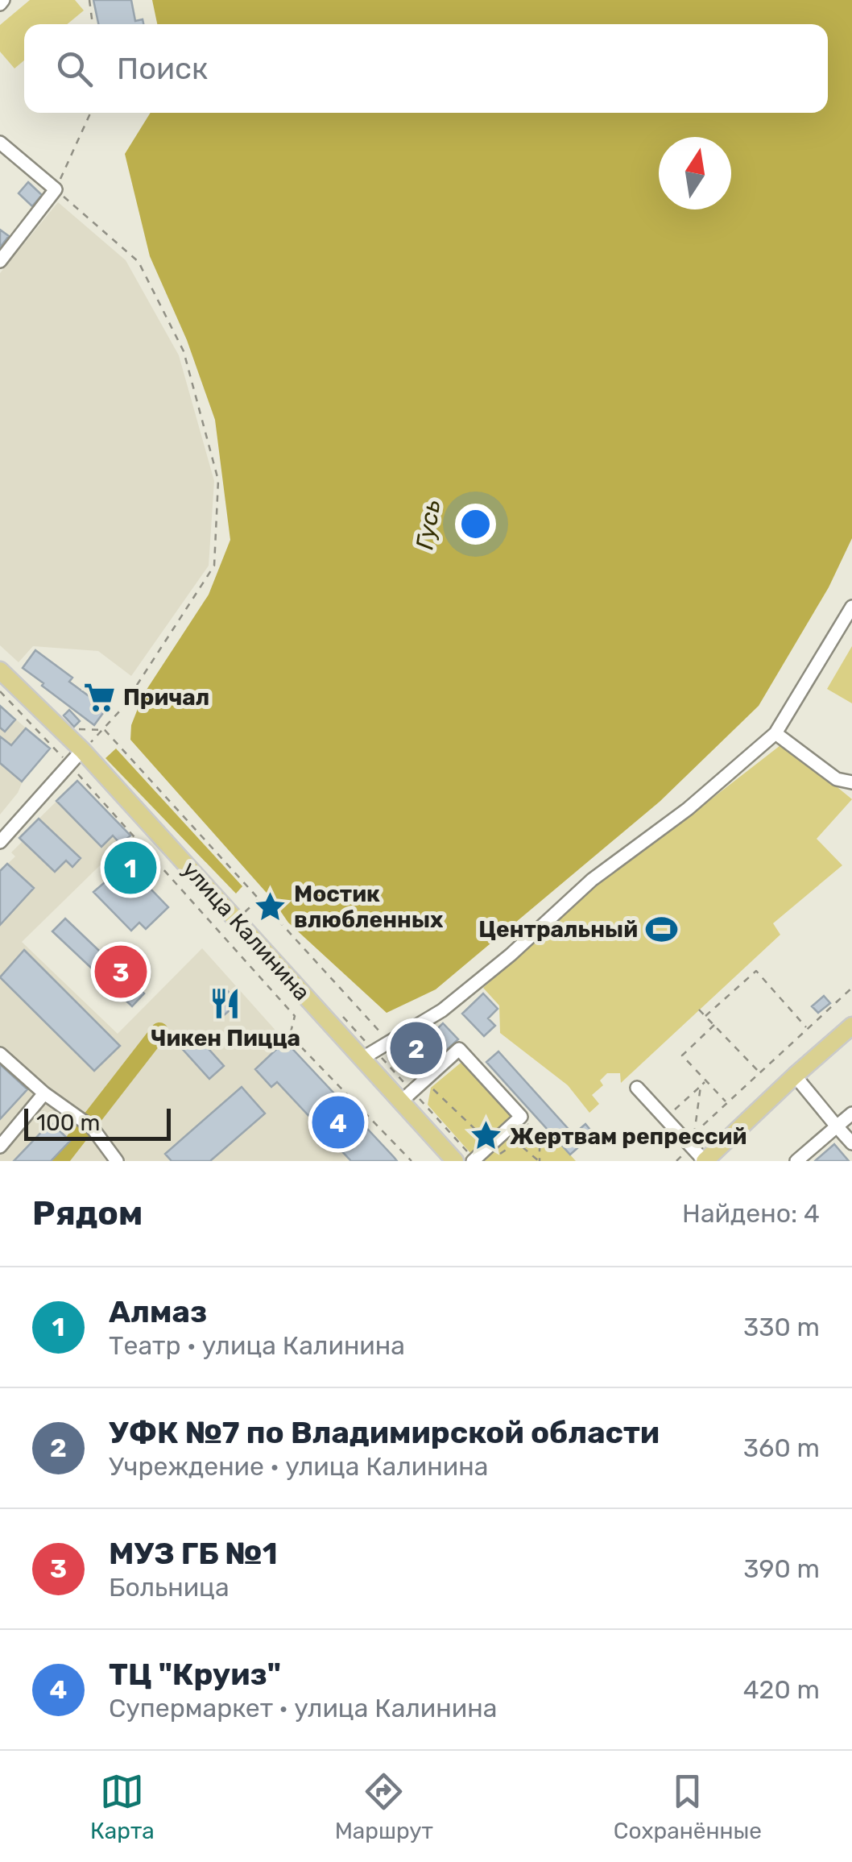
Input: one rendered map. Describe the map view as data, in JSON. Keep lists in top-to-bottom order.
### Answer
{
  "streets": {
    "main road": ["улица Калинина"]
  },
  "water": ["Гусь"],
  "places": {
    "supermarket": ["Причал"],
    "place": ["Мостик влюбленных", "Жертвам репрессий"],
    "sports": ["Центральный"],
    "restaurant": ["Чикен Пицца"]
  },
  "scale_bar": "100 m",
  "north": "top",
  "page": {
    "search": "Поиск",
    "pins": [
      "1",
      "3",
      "2",
      "4"
    ],
    "scale": "100 m",
    "heading": ["Рядом", "Найдено: 4"],
    "list": [
      {
        "mark": "1",
        "name": "Алмаз",
        "note": "Театр · улица Калинина",
        "value": "330 m"
      },
      {
        "mark": "2",
        "name": "УФК №7 по Владимирской области",
        "note": "Учреждение · улица Калинина",
        "value": "360 m"
      },
      {
        "mark": "3",
        "name": "МУЗ ГБ №1",
        "note": "Больница",
        "value": "390 m"
      },
      {
        "mark": "4",
        "name": "ТЦ \"Круиз\"",
        "note": "Супермаркет · улица Калинина",
        "value": "420 m"
      }
    ],
    "nav": ["Карта", "Маршрут", "Сохранённые"]
  }
}
